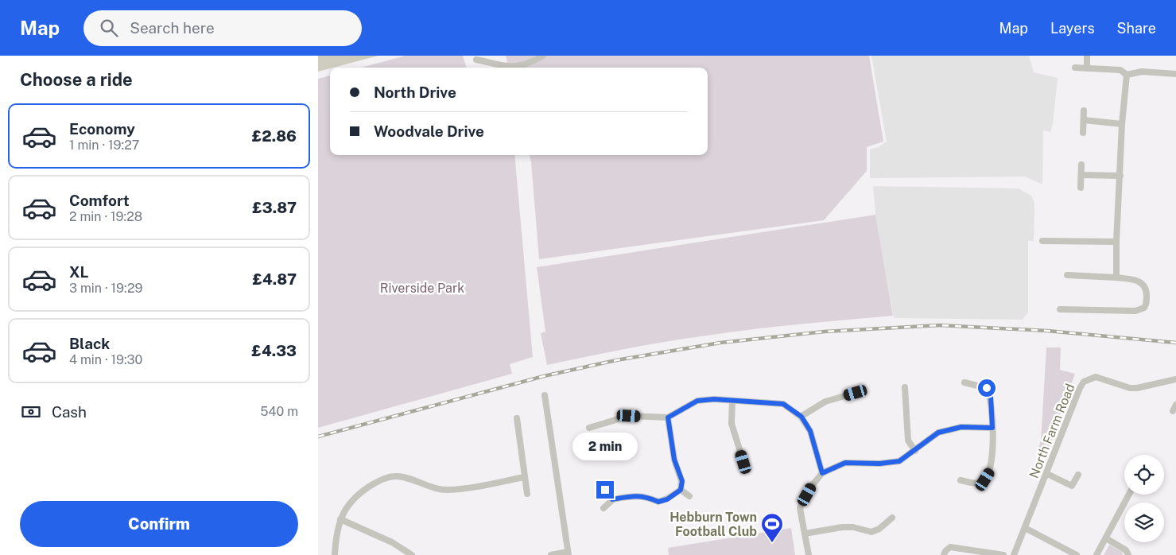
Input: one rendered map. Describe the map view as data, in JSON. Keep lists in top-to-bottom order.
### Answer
{
  "streets": {
    "street": ["North Farm Road"]
  },
  "parks": ["Riverside Park"],
  "places": {
    "sports": ["Hebburn Town Football Club"]
  },
  "page": {
    "header": "Map",
    "search": "Search here",
    "nav": ["Map", "Layers", "Share"],
    "heading": "Choose a ride",
    "banner": ["North Drive", "Woodvale Drive"],
    "list": [
      {
        "name": "Economy",
        "note": "1 min · 19:27",
        "value": "£2.86"
      },
      {
        "name": "Comfort",
        "note": "2 min · 19:28",
        "value": "£3.87"
      },
      {
        "name": "XL",
        "note": "3 min · 19:29",
        "value": "£4.87"
      },
      {
        "name": "Black",
        "note": "4 min · 19:30",
        "value": "£4.33"
      }
    ],
    "pay": ["Cash", "540 m"],
    "bubble": "2 min",
    "buttons": "Confirm"
  }
}
